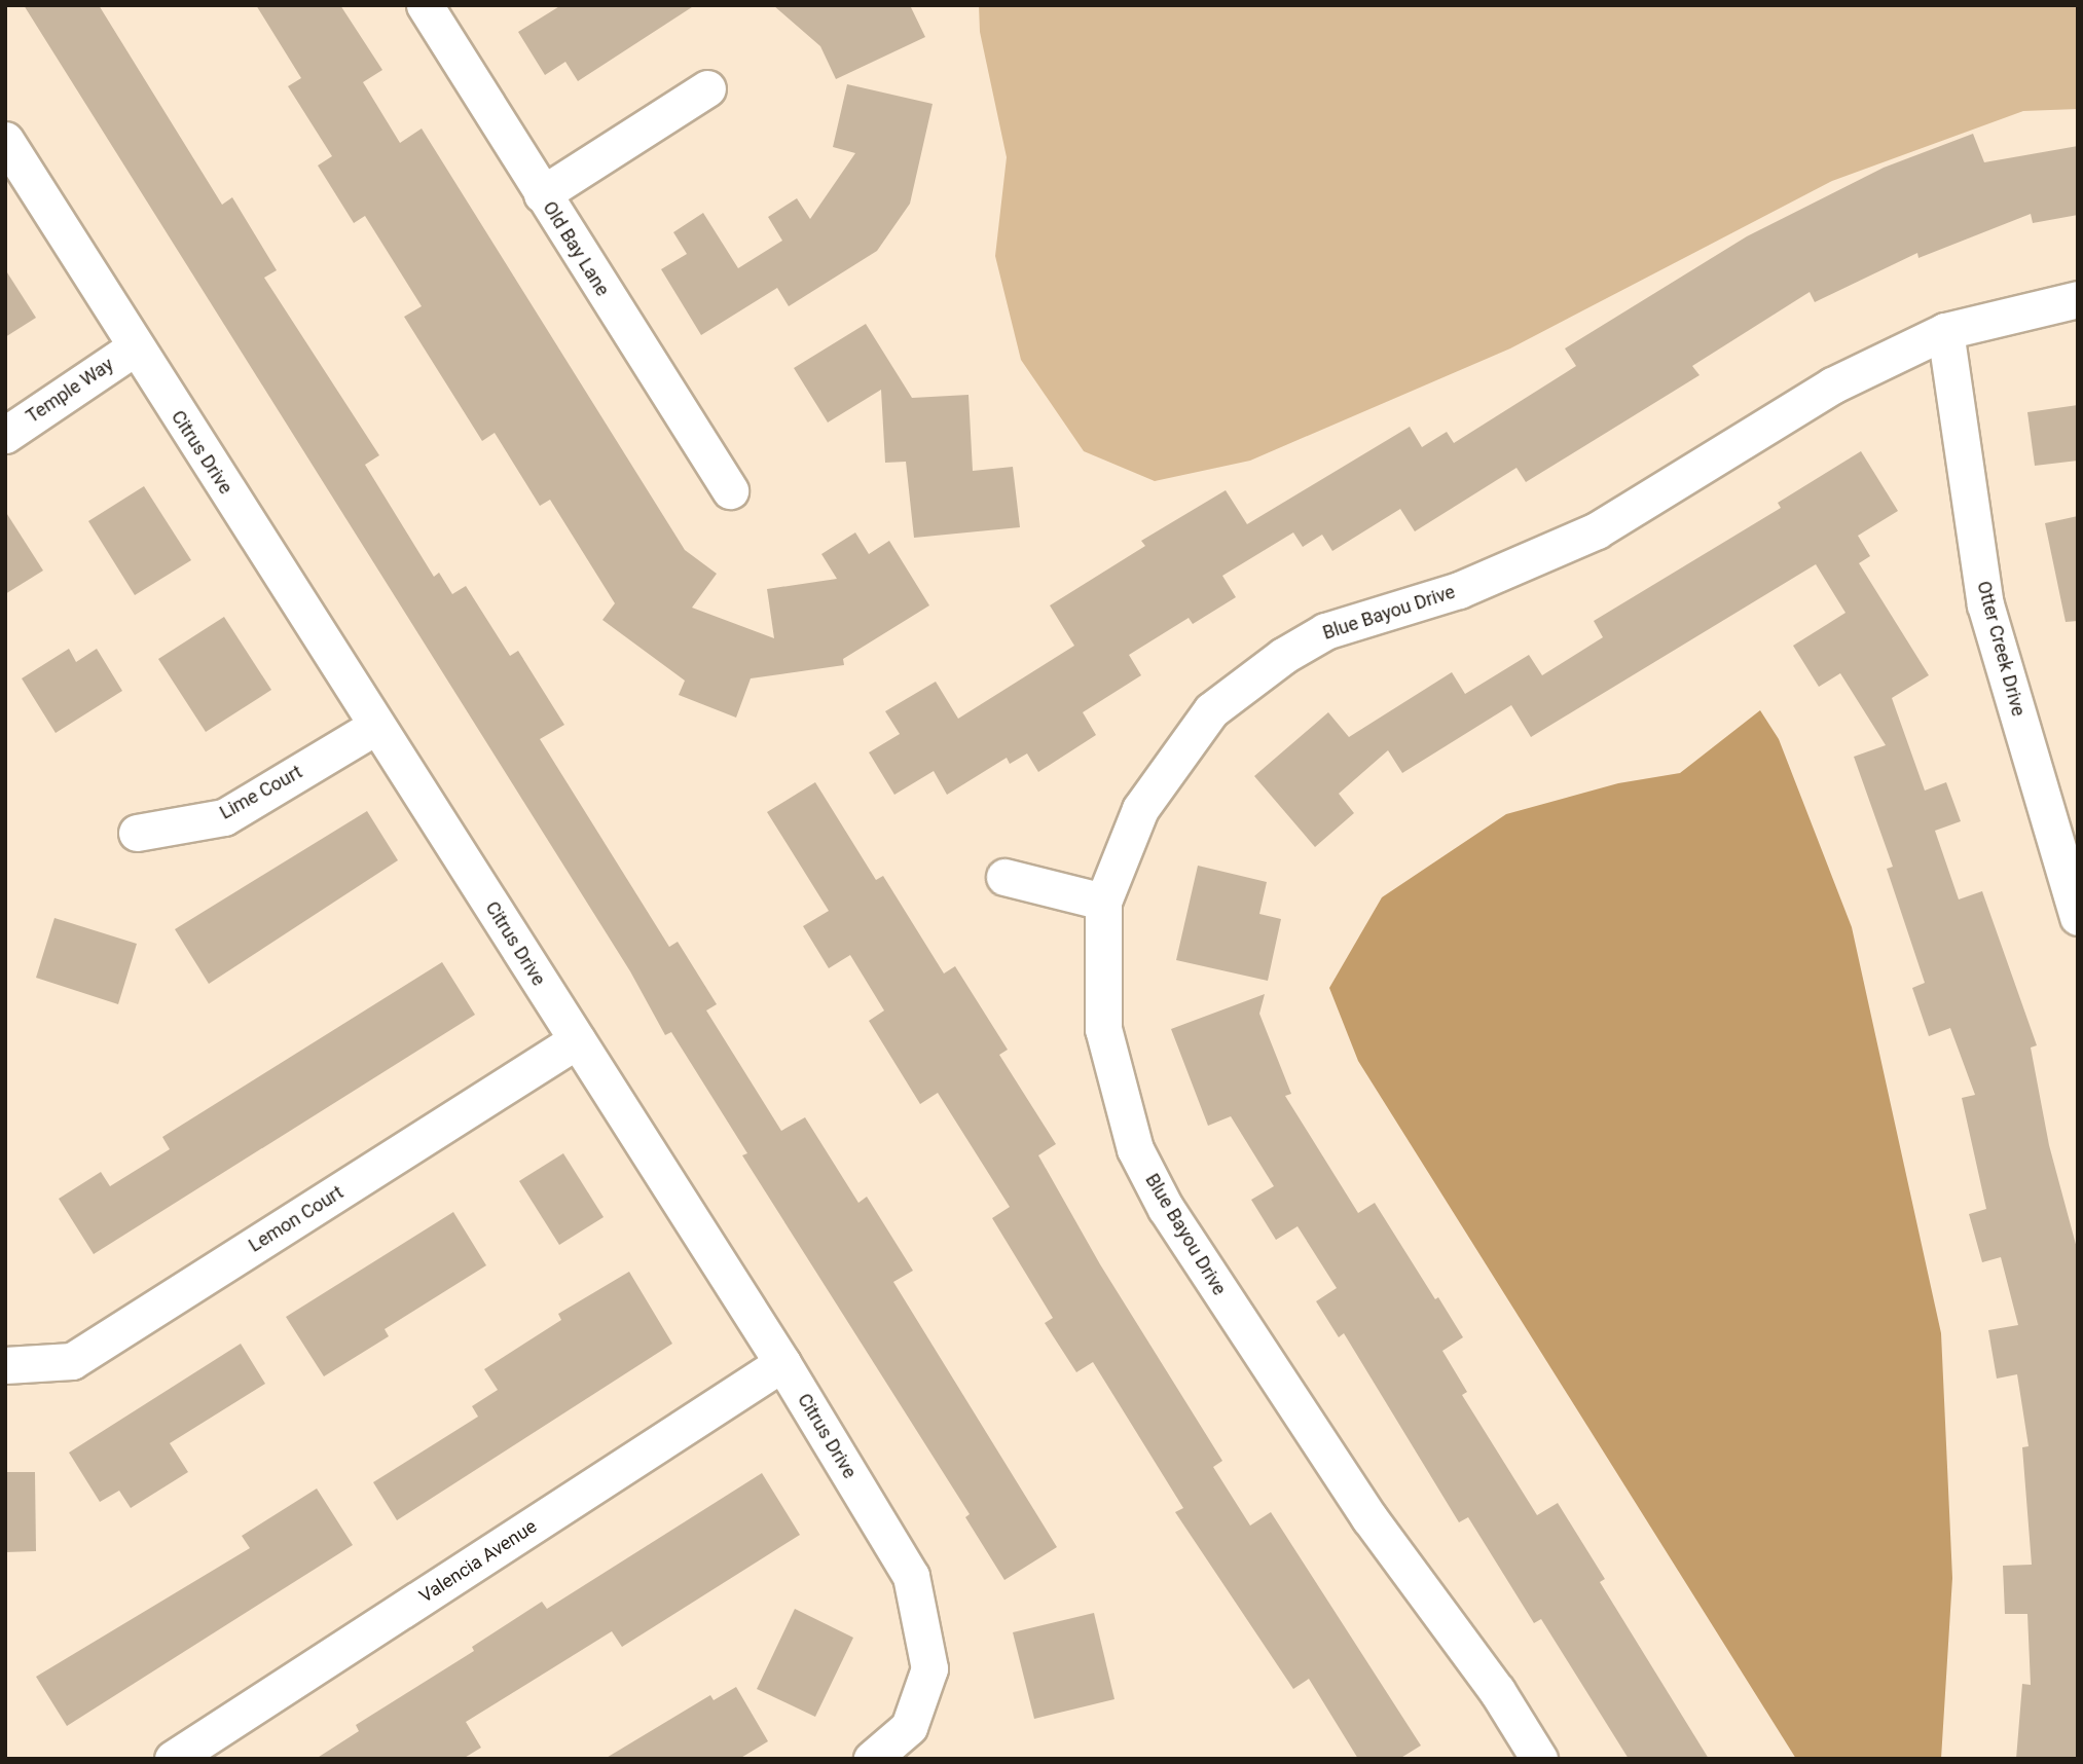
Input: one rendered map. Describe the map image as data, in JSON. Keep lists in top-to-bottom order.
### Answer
{
  "streets": {
    "street": [
      "Old Bay Lane",
      "Temple Way",
      "Citrus Drive",
      "Blue Bayou Drive",
      "Otter Creek Drive",
      "Lime Court",
      "Lemon Court",
      "Valencia Avenue"
    ]
  },
  "crossings": [
    ["Temple Way", "Citrus Drive"],
    ["Citrus Drive", "Lime Court"],
    ["Citrus Drive", "Lemon Court"],
    ["Citrus Drive", "Valencia Avenue"],
    ["Blue Bayou Drive", "Otter Creek Drive"]
  ]
}
